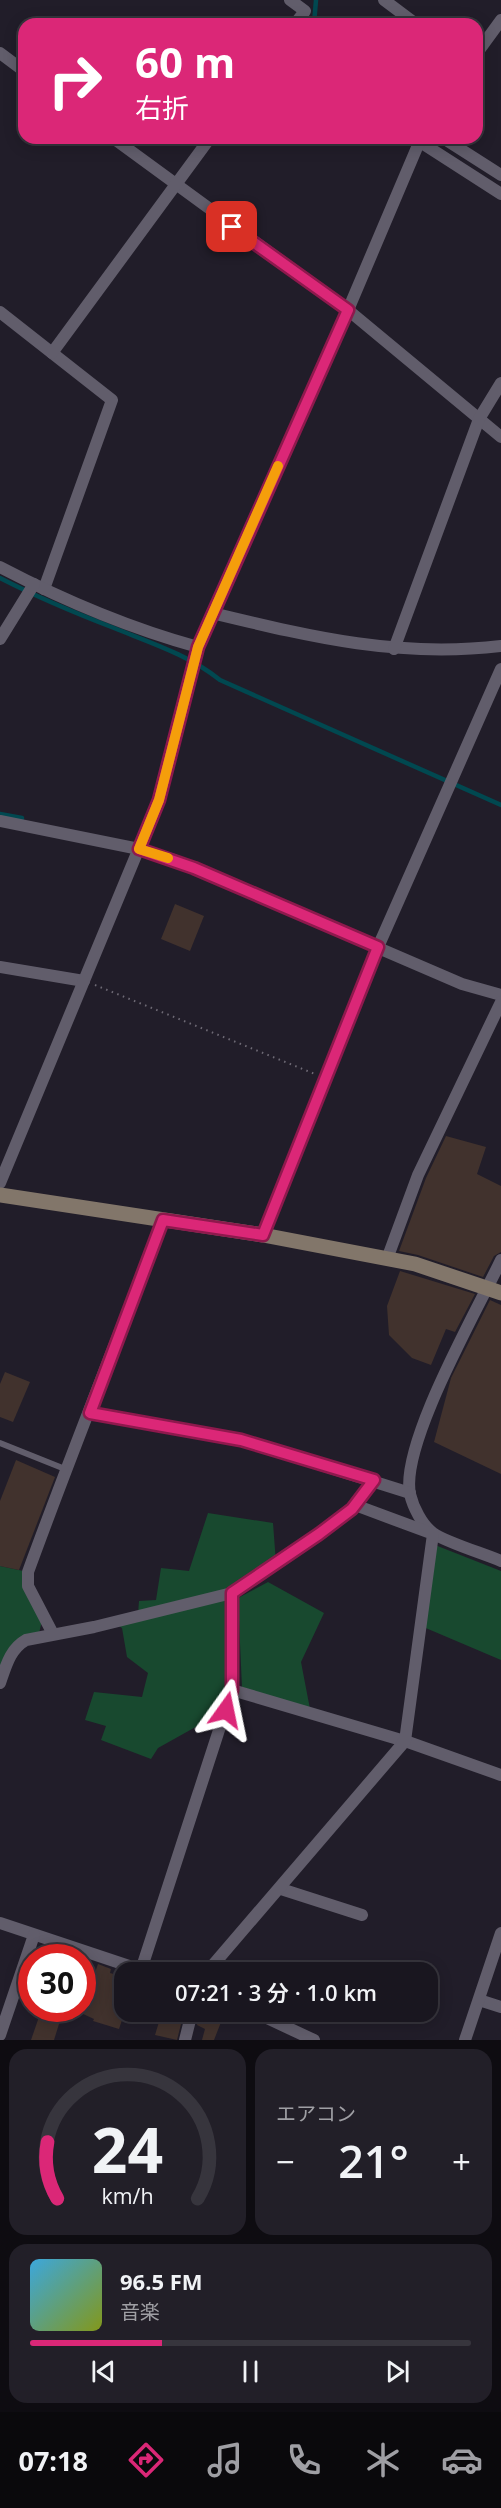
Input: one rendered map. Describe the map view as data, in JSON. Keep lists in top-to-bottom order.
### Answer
{
  "page": {
    "turn": ["60 m", "右折"],
    "limit": "30",
    "trip": "07:21 · 3 分 · 1.0 km",
    "tile": "エアコン",
    "heat": ["−", "21°", "+"],
    "song": ["96.5 FM", "音楽"],
    "tabs": "07:18",
    "gauge": ["24", "km/h"]
  }
}
